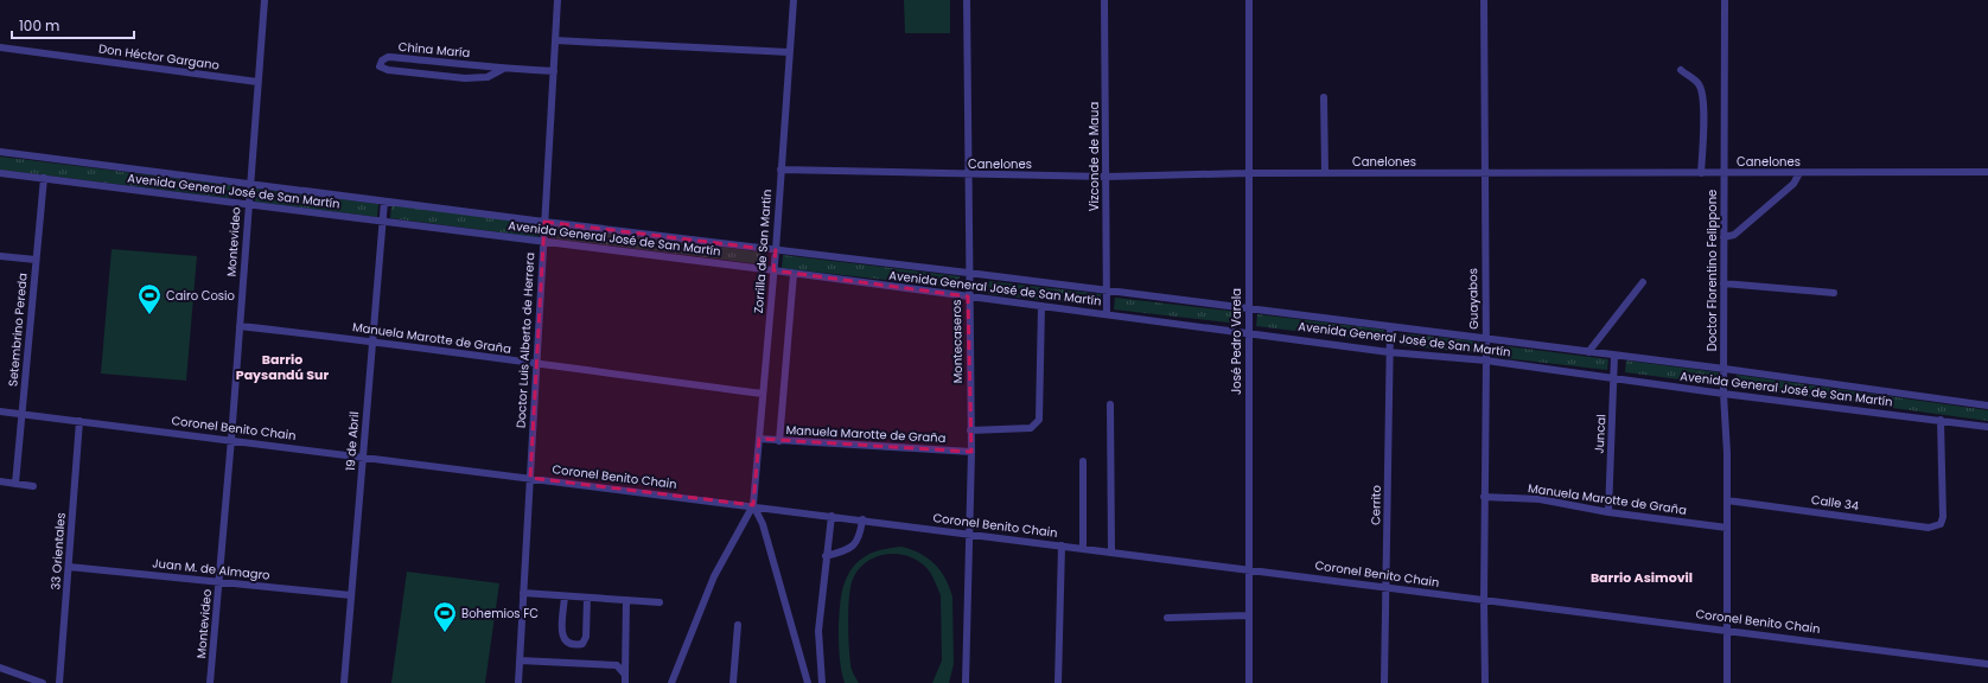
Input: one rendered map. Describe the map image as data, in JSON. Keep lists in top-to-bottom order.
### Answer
{
  "streets": {
    "street": [
      "China María",
      "Don Héctor Gargano",
      "Vizconde de Maua",
      "Canelones",
      "Avenida General José de San Martín",
      "Montevideo",
      "Zorrilla de San Martín",
      "Doctor Florentino Felippone",
      "Guayabos",
      "Setembrino Pereda",
      "Manuela Marotte de Graña",
      "Doctor Luis Alberto de Herrera",
      "Montecaseros",
      "José Pedro Varela",
      "Coronel Benito Chain",
      "Juncal",
      "19 de Abril",
      "Calle 34",
      "Cerrito",
      "33 Orientales",
      "Juan M. de Almagro"
    ]
  },
  "crossings": [
    ["China María", "Doctor Luis Alberto de Herrera"],
    ["Don Héctor Gargano", "Montevideo"],
    ["Vizconde de Maua", "Canelones"],
    ["Vizconde de Maua", "Avenida General José de San Martín"],
    ["Canelones", "Zorrilla de San Martín"],
    ["Canelones", "Doctor Florentino Felippone"],
    ["Canelones", "Guayabos"],
    ["Canelones", "Montecaseros"],
    ["Canelones", "José Pedro Varela"],
    ["Avenida General José de San Martín", "Montevideo"],
    ["Avenida General José de San Martín", "Zorrilla de San Martín"],
    ["Avenida General José de San Martín", "Doctor Florentino Felippone"],
    ["Avenida General José de San Martín", "Guayabos"],
    ["Avenida General José de San Martín", "Setembrino Pereda"],
    ["Avenida General José de San Martín", "Doctor Luis Alberto de Herrera"],
    ["Avenida General José de San Martín", "Montecaseros"],
    ["Avenida General José de San Martín", "José Pedro Varela"],
    ["Avenida General José de San Martín", "Juncal"],
    ["Avenida General José de San Martín", "19 de Abril"],
    ["Avenida General José de San Martín", "Calle 34"],
    ["Avenida General José de San Martín", "Cerrito"],
    ["Montevideo", "Manuela Marotte de Graña"],
    ["Montevideo", "Coronel Benito Chain"],
    ["Montevideo", "Juan M. de Almagro"],
    ["Zorrilla de San Martín", "Manuela Marotte de Graña"],
    ["Zorrilla de San Martín", "Coronel Benito Chain"],
    ["Doctor Florentino Felippone", "Manuela Marotte de Graña"],
    ["Doctor Florentino Felippone", "Coronel Benito Chain"],
    ["Doctor Florentino Felippone", "Calle 34"],
    ["Guayabos", "Manuela Marotte de Graña"],
    ["Guayabos", "Coronel Benito Chain"],
    ["Setembrino Pereda", "Coronel Benito Chain"],
    ["Manuela Marotte de Graña", "Doctor Luis Alberto de Herrera"],
    ["Manuela Marotte de Graña", "Montecaseros"],
    ["Manuela Marotte de Graña", "Juncal"],
    ["Manuela Marotte de Graña", "19 de Abril"],
    ["Doctor Luis Alberto de Herrera", "Coronel Benito Chain"],
    ["Montecaseros", "Coronel Benito Chain"],
    ["José Pedro Varela", "Coronel Benito Chain"],
    ["Coronel Benito Chain", "19 de Abril"],
    ["Coronel Benito Chain", "Cerrito"],
    ["Coronel Benito Chain", "33 Orientales"],
    ["19 de Abril", "Juan M. de Almagro"],
    ["33 Orientales", "Juan M. de Almagro"]
  ],
  "districts": ["Barrio Paysandú Sur", "Barrio Asimovil"],
  "places": {
    "sports": ["Cairo Cosio", "Bohemios FC"]
  },
  "scale_bar": "100 m"
}
